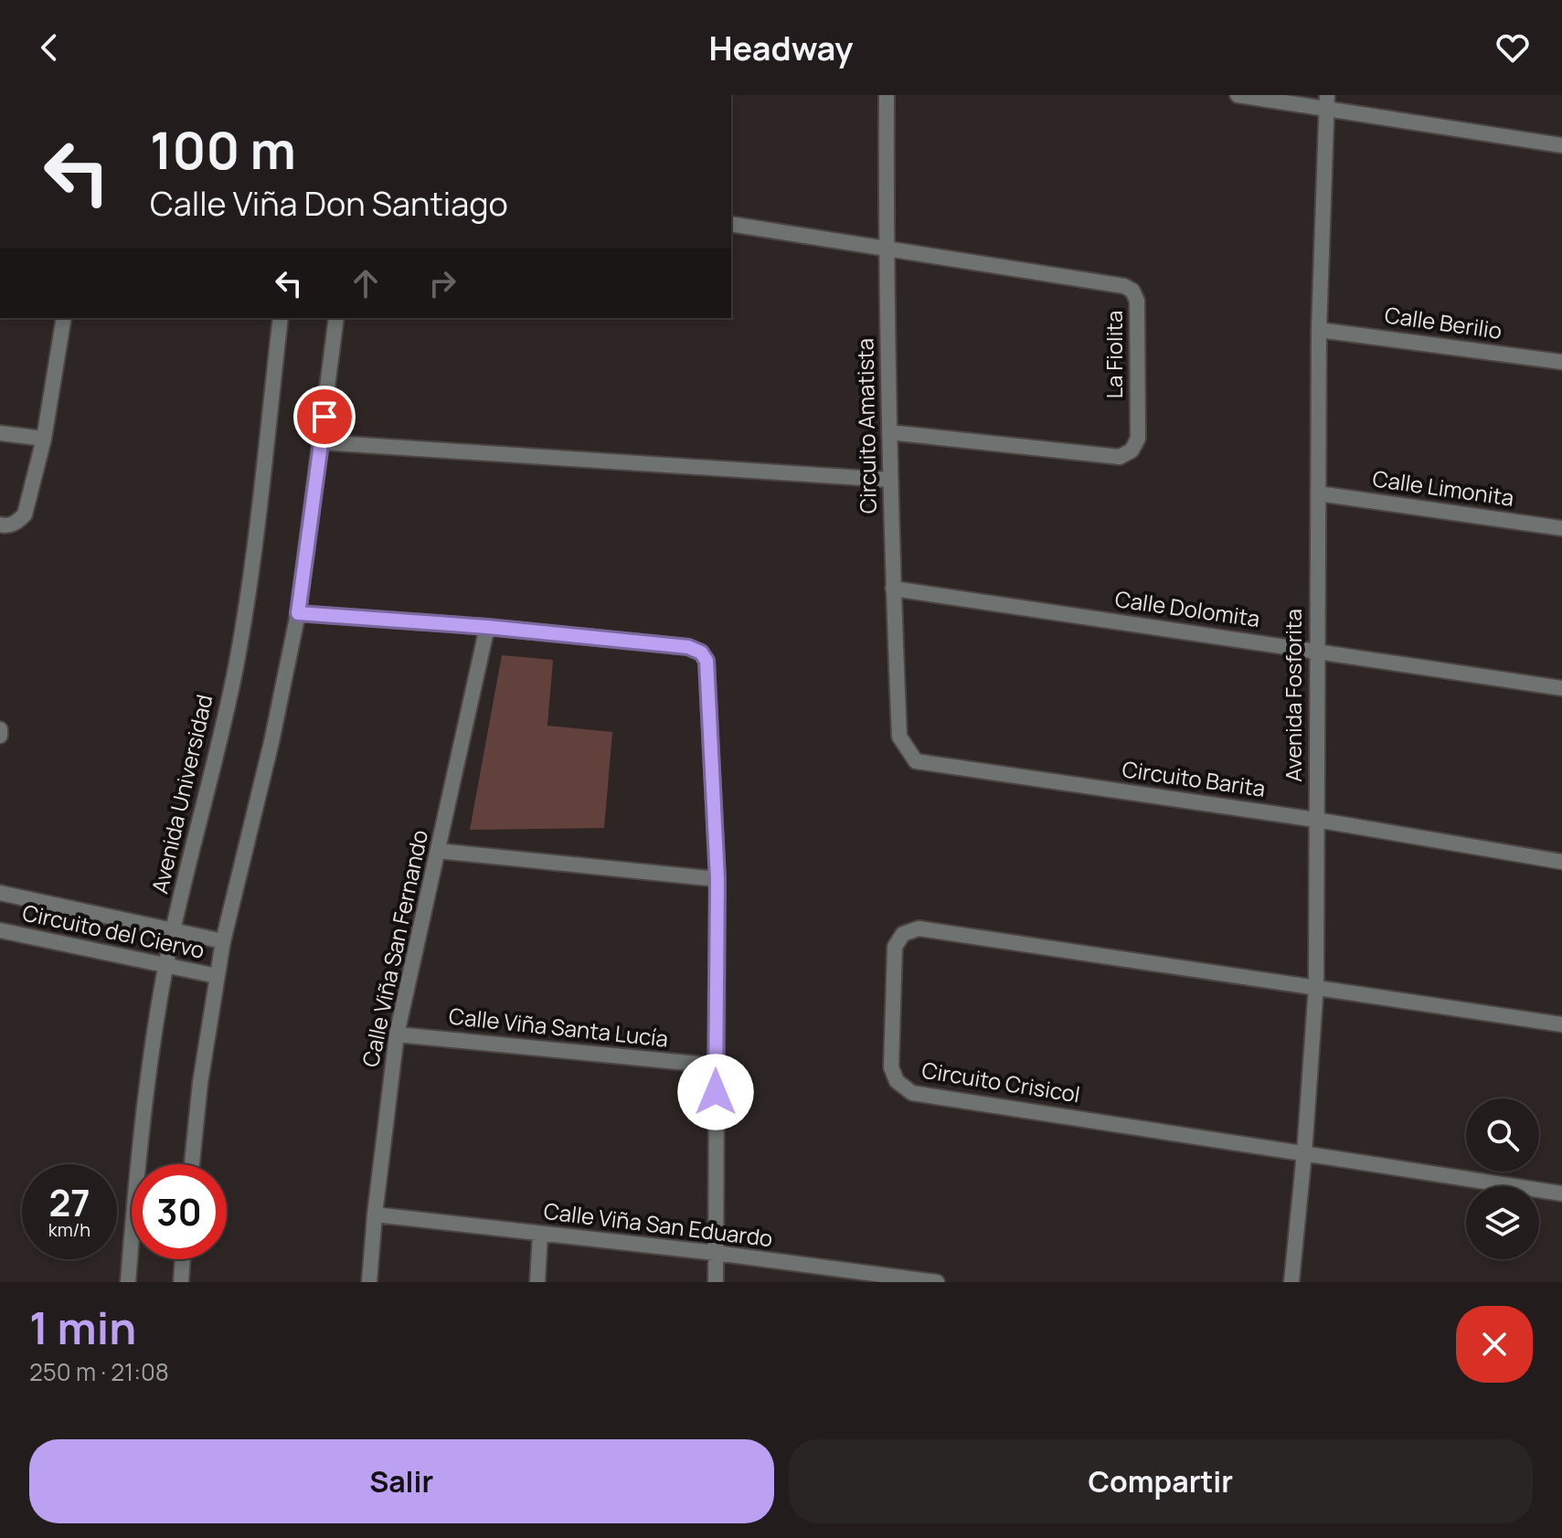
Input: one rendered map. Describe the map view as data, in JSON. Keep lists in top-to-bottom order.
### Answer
{
  "streets": {
    "street": [
      "Calle Berilio",
      "La Fiolita",
      "Circuito Amatista",
      "Calle Limonita",
      "Calle Dolomita",
      "Avenida Fosforita",
      "Circuito Barita",
      "Avenida Universidad",
      "Circuito del Ciervo",
      "Calle Viña San Fernando",
      "Calle Viña Santa Lucía",
      "Circuito Crisicol",
      "Calle Viña San Eduardo"
    ]
  },
  "crossings": [
    ["Calle Berilio", "Avenida Fosforita"],
    ["La Fiolita", "Circuito Amatista"],
    ["Circuito Amatista", "Calle Dolomita"],
    ["Circuito Amatista", "Circuito Barita"],
    ["Calle Limonita", "Avenida Fosforita"],
    ["Calle Dolomita", "Avenida Fosforita"],
    ["Avenida Fosforita", "Circuito Barita"],
    ["Avenida Fosforita", "Circuito Crisicol"],
    ["Avenida Universidad", "Circuito del Ciervo"],
    ["Calle Viña San Fernando", "Calle Viña Santa Lucía"],
    ["Calle Viña San Fernando", "Calle Viña San Eduardo"]
  ],
  "page": {
    "header": "Headway",
    "turn": ["100 m", "Calle Viña Don Santiago"],
    "speed": "27 km/h",
    "limit": "30",
    "heading": ["1 min", "250 m · 21:08"],
    "buttons": ["Salir", "Compartir"]
  }
}
